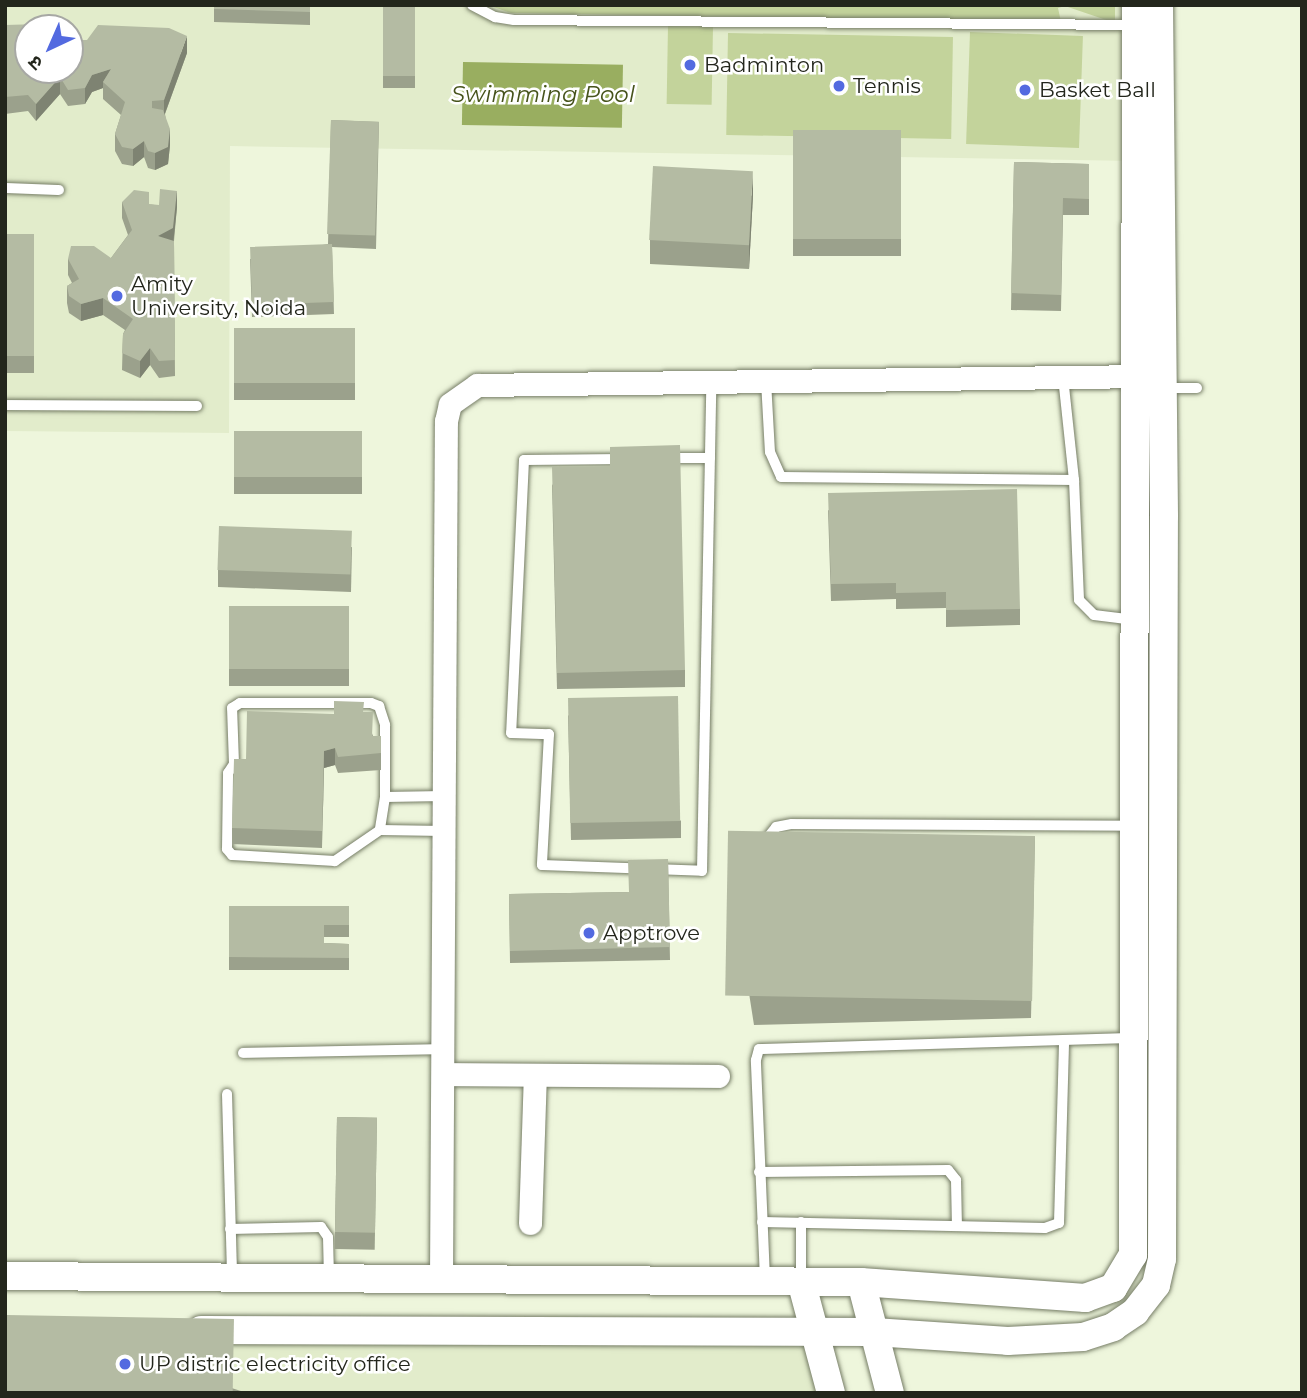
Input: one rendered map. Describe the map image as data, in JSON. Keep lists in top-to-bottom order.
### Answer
{
  "water": ["Swimming Pool"],
  "places": [
    "Badminton",
    "Tennis",
    "Basket Ball",
    "Amity University, Noida",
    "Apptrove",
    "UP distric electricity office"
  ],
  "north": "bottom left"
}
